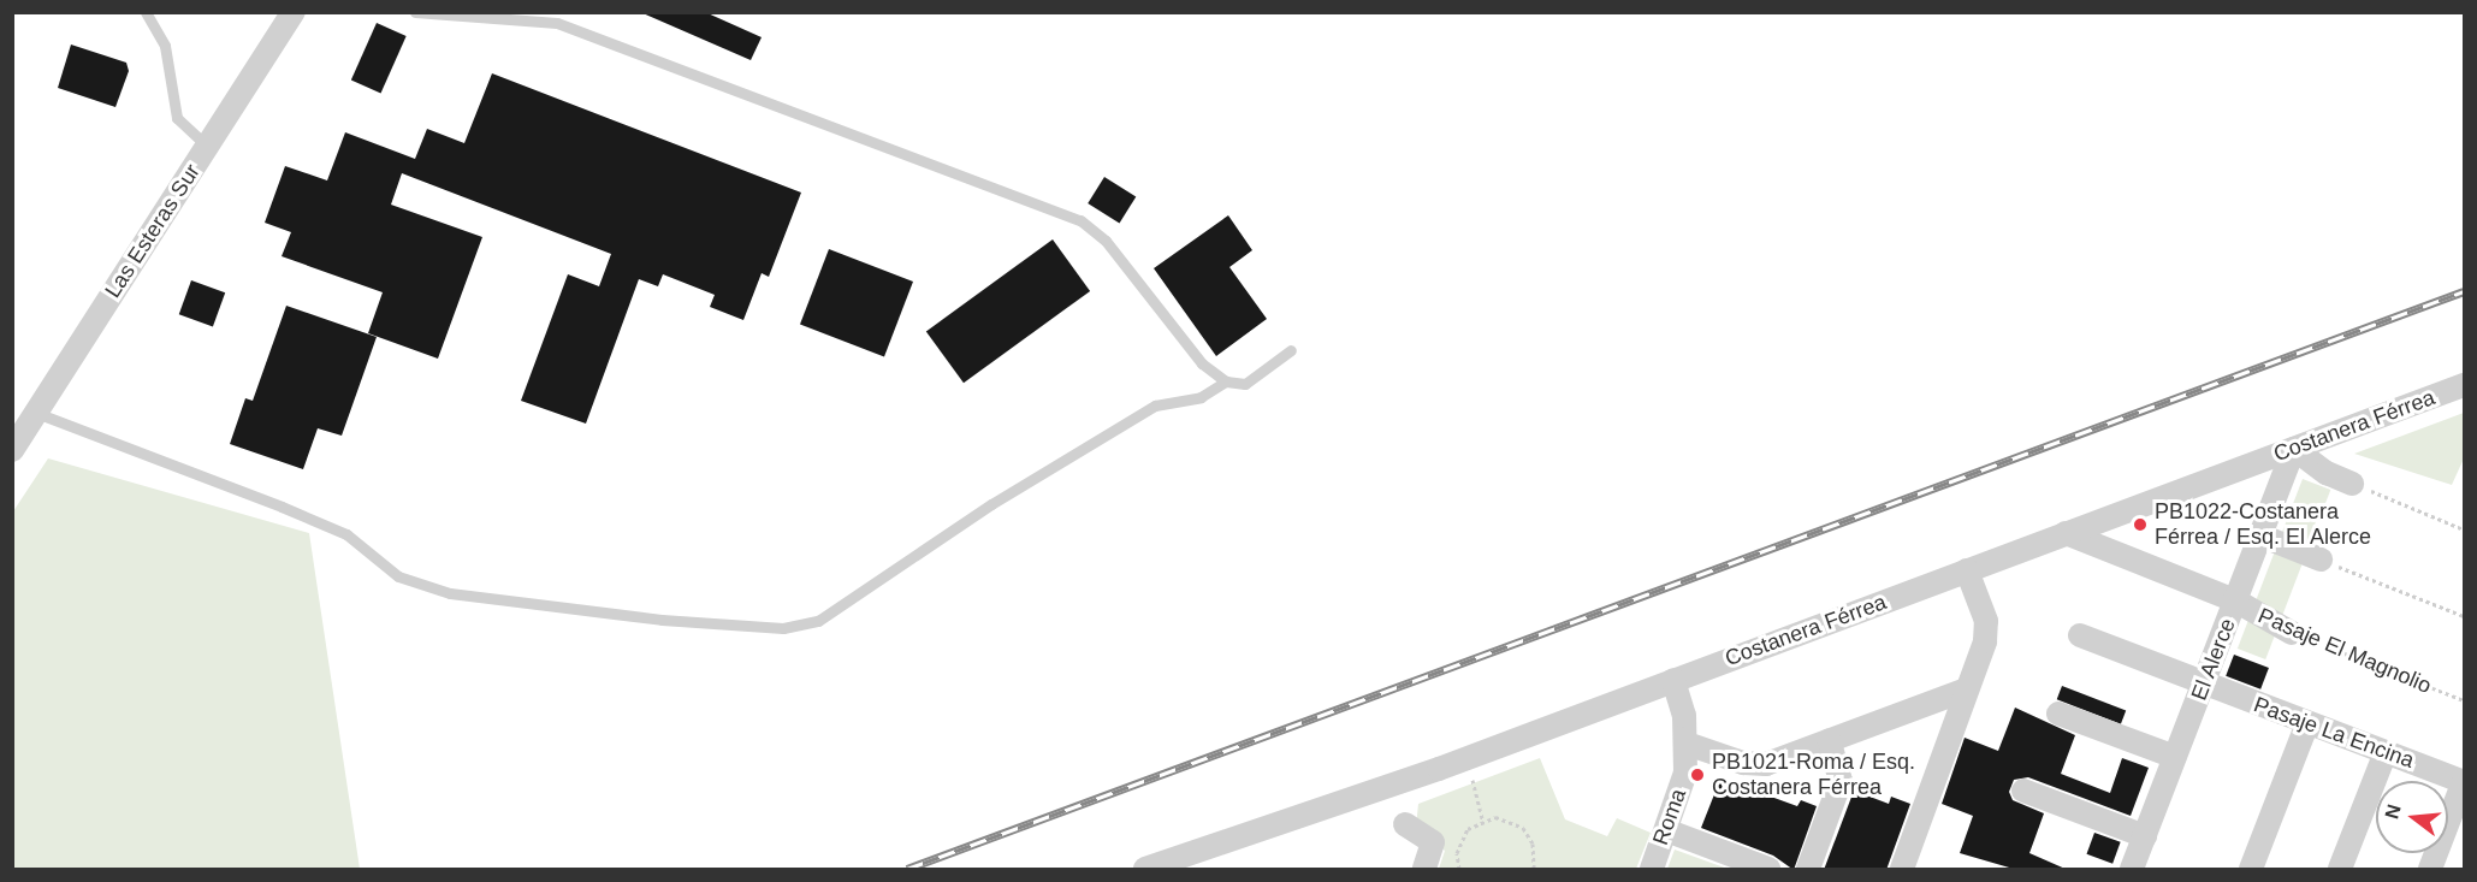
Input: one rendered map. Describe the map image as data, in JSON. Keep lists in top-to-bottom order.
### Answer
{
  "streets": {
    "street": [
      "Las Esteras Sur",
      "Costanera Férrea",
      "Pasaje El Magnolio",
      "El Alerce",
      "Pasaje La Encina",
      "Roma"
    ]
  },
  "crossings": [
    ["Costanera Férrea", "Pasaje El Magnolio"],
    ["Costanera Férrea", "El Alerce"],
    ["Costanera Férrea", "Roma"],
    ["Pasaje El Magnolio", "El Alerce"],
    ["El Alerce", "Pasaje La Encina"]
  ],
  "places": ["PB1022-Costanera Férrea / Esq. El Alerce", "PB1021-Roma / Esq. Costanera Férrea"],
  "north": "left"
}
